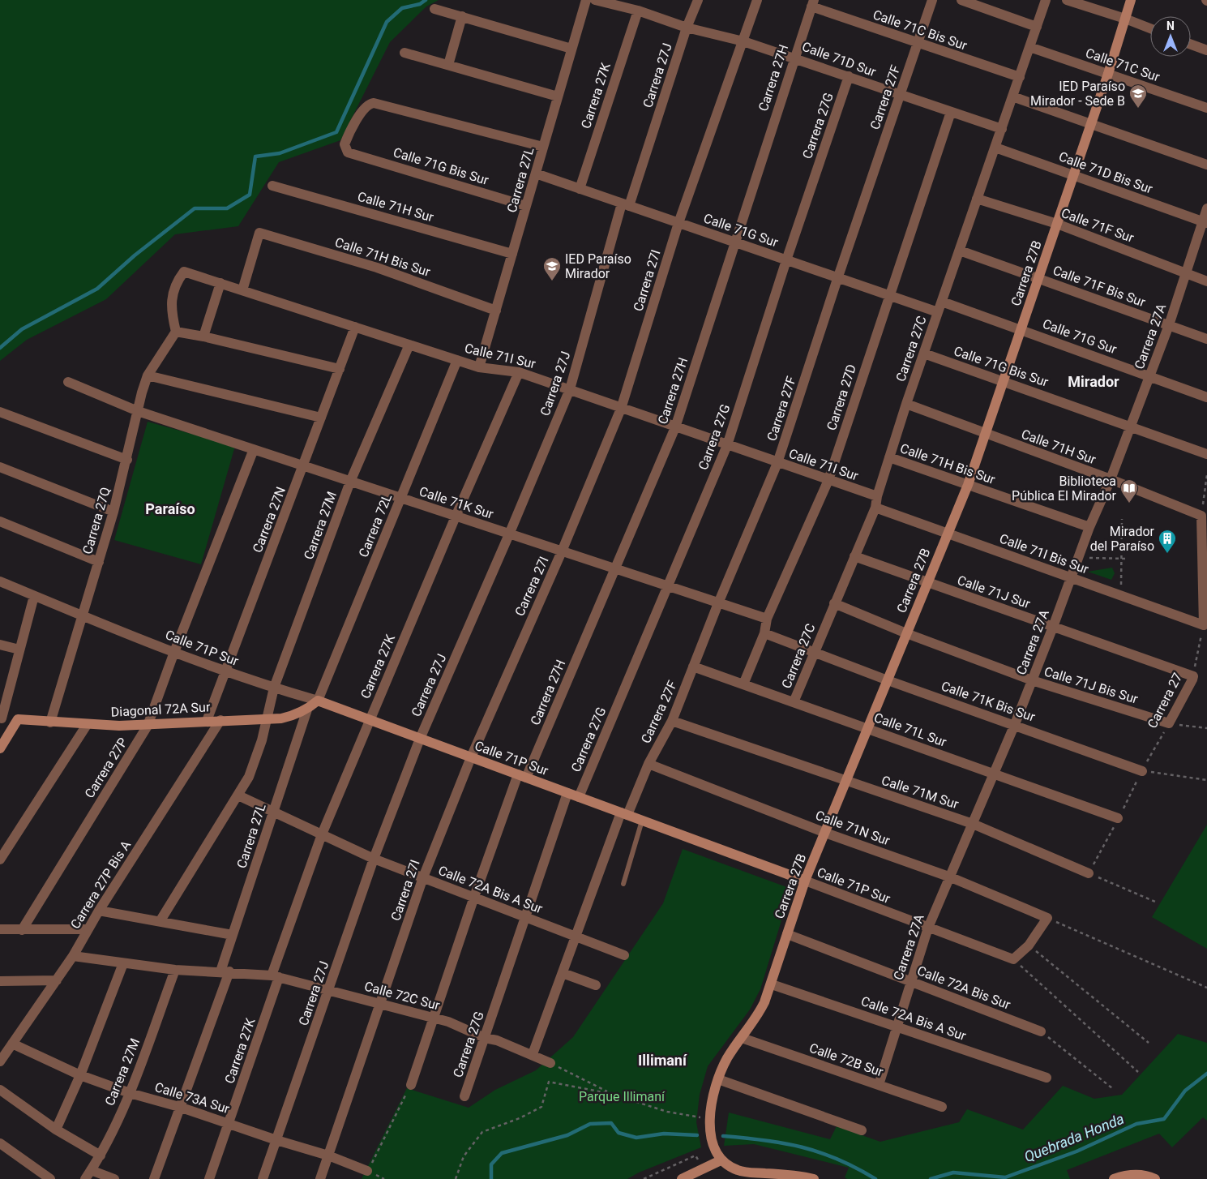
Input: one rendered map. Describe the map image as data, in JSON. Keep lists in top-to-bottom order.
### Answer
{
  "streets": {
    "street": [
      "Calle 71C Bis Sur",
      "Calle 71D Sur",
      "Calle 71C Sur",
      "Carrera 27J",
      "Carrera 27H",
      "Carrera 27K",
      "Carrera 27F",
      "Carrera 27G",
      "Calle 71G Bis Sur",
      "Calle 71D Bis Sur",
      "Carrera 27L",
      "Calle 71H Sur",
      "Calle 71F Sur",
      "Calle 71G Sur",
      "Calle 71H Bis Sur",
      "Carrera 27B",
      "Carrera 27I",
      "Calle 71F Bis Sur",
      "Carrera 27A",
      "Carrera 27C",
      "Calle 71I Sur",
      "Carrera 27D",
      "Calle 71K Sur",
      "Carrera 27N",
      "Carrera 27Q",
      "Carrera 27M",
      "Carrera 72L",
      "Calle 71I Bis Sur",
      "Calle 71J Sur",
      "Calle 71P Sur",
      "Calle 71J Bis Sur",
      "Carrera 27",
      "Calle 71K Bis Sur",
      "Diagonal 72A Sur",
      "Calle 71L Sur",
      "Carrera 27P",
      "Calle 71M Sur",
      "Calle 71N Sur",
      "Carrera 27P Bis A",
      "Calle 72A Bis A Sur",
      "Calle 72A Bis Sur",
      "Calle 72C Sur",
      "Calle 72B Sur",
      "Calle 73A Sur"
    ]
  },
  "crossings": [
    ["Calle 71C Bis Sur", "Carrera 27H"],
    ["Calle 71C Bis Sur", "Carrera 27F"],
    ["Calle 71C Bis Sur", "Carrera 27C"],
    ["Calle 71D Sur", "Carrera 27J"],
    ["Calle 71D Sur", "Carrera 27H"],
    ["Calle 71D Sur", "Carrera 27K"],
    ["Calle 71D Sur", "Carrera 27F"],
    ["Calle 71D Sur", "Carrera 27G"],
    ["Calle 71D Sur", "Carrera 27I"],
    ["Calle 71D Sur", "Carrera 27C"],
    ["Calle 71D Sur", "Carrera 27D"],
    ["Calle 71C Sur", "Carrera 27B"],
    ["Calle 71C Sur", "Carrera 27C"],
    ["Carrera 27J", "Calle 71G Sur"],
    ["Carrera 27J", "Calle 71I Sur"],
    ["Carrera 27J", "Calle 71K Sur"],
    ["Carrera 27J", "Calle 71P Sur"],
    ["Carrera 27J", "Calle 72A Bis A Sur"],
    ["Carrera 27J", "Calle 72C Sur"],
    ["Carrera 27J", "Calle 73A Sur"],
    ["Carrera 27H", "Calle 71G Sur"],
    ["Carrera 27H", "Calle 71I Sur"],
    ["Carrera 27H", "Calle 71K Sur"],
    ["Carrera 27H", "Calle 71P Sur"],
    ["Carrera 27H", "Calle 72A Bis A Sur"],
    ["Carrera 27H", "Calle 72C Sur"],
    ["Carrera 27K", "Calle 71G Sur"],
    ["Carrera 27K", "Calle 71I Sur"],
    ["Carrera 27K", "Calle 71K Sur"],
    ["Carrera 27K", "Calle 71P Sur"],
    ["Carrera 27K", "Calle 72A Bis A Sur"],
    ["Carrera 27K", "Calle 72C Sur"],
    ["Carrera 27K", "Calle 73A Sur"],
    ["Carrera 27F", "Calle 71G Sur"],
    ["Carrera 27F", "Calle 71I Sur"],
    ["Carrera 27F", "Calle 71K Sur"],
    ["Carrera 27F", "Calle 71P Sur"],
    ["Carrera 27F", "Calle 71L Sur"],
    ["Carrera 27F", "Calle 71M Sur"],
    ["Carrera 27F", "Calle 71N Sur"],
    ["Carrera 27F", "Calle 72A Bis A Sur"],
    ["Carrera 27F", "Calle 72C Sur"],
    ["Carrera 27G", "Calle 71G Sur"],
    ["Carrera 27G", "Calle 71I Sur"],
    ["Carrera 27G", "Calle 71K Sur"],
    ["Carrera 27G", "Calle 71P Sur"],
    ["Carrera 27G", "Calle 72A Bis A Sur"],
    ["Carrera 27G", "Calle 72C Sur"],
    ["Calle 71G Bis Sur", "Carrera 27L"],
    ["Calle 71G Bis Sur", "Carrera 27B"],
    ["Calle 71G Bis Sur", "Carrera 27A"],
    ["Calle 71G Bis Sur", "Carrera 27C"],
    ["Calle 71D Bis Sur", "Carrera 27B"],
    ["Calle 71D Bis Sur", "Carrera 27A"],
    ["Calle 71D Bis Sur", "Carrera 27C"],
    ["Carrera 27L", "Calle 71H Sur"],
    ["Carrera 27L", "Calle 71G Sur"],
    ["Carrera 27L", "Calle 71H Bis Sur"],
    ["Carrera 27L", "Calle 71I Sur"],
    ["Carrera 27L", "Diagonal 72A Sur"],
    ["Carrera 27L", "Calle 72A Bis A Sur"],
    ["Carrera 27L", "Calle 72C Sur"],
    ["Carrera 27L", "Calle 73A Sur"],
    ["Calle 71H Sur", "Carrera 27B"],
    ["Calle 71H Sur", "Carrera 27A"],
    ["Calle 71H Sur", "Carrera 27C"],
    ["Calle 71F Sur", "Carrera 27B"],
    ["Calle 71F Sur", "Carrera 27A"],
    ["Calle 71F Sur", "Carrera 27C"],
    ["Calle 71G Sur", "Carrera 27B"],
    ["Calle 71G Sur", "Carrera 27I"],
    ["Calle 71G Sur", "Carrera 27A"],
    ["Calle 71G Sur", "Carrera 27C"],
    ["Calle 71G Sur", "Carrera 27D"],
    ["Calle 71H Bis Sur", "Carrera 27B"],
    ["Calle 71H Bis Sur", "Carrera 27A"],
    ["Calle 71H Bis Sur", "Carrera 27C"],
    ["Calle 71H Bis Sur", "Calle 71I Sur"],
    ["Carrera 27B", "Calle 71F Bis Sur"],
    ["Carrera 27B", "Calle 71I Bis Sur"],
    ["Carrera 27B", "Calle 71J Sur"],
    ["Carrera 27B", "Calle 71P Sur"],
    ["Carrera 27B", "Calle 71J Bis Sur"],
    ["Carrera 27B", "Calle 71K Bis Sur"],
    ["Carrera 27B", "Calle 71L Sur"],
    ["Carrera 27B", "Calle 71M Sur"],
    ["Carrera 27B", "Calle 71N Sur"],
    ["Carrera 27B", "Calle 72A Bis A Sur"],
    ["Carrera 27B", "Calle 72A Bis Sur"],
    ["Carrera 27B", "Calle 72B Sur"],
    ["Carrera 27I", "Calle 71I Sur"],
    ["Carrera 27I", "Calle 71K Sur"],
    ["Carrera 27I", "Calle 71P Sur"],
    ["Carrera 27I", "Calle 72A Bis A Sur"],
    ["Carrera 27I", "Calle 72C Sur"],
    ["Carrera 27I", "Calle 73A Sur"],
    ["Calle 71F Bis Sur", "Carrera 27A"],
    ["Calle 71F Bis Sur", "Carrera 27C"],
    ["Carrera 27A", "Calle 71I Bis Sur"],
    ["Carrera 27A", "Calle 71J Sur"],
    ["Carrera 27A", "Calle 71P Sur"],
    ["Carrera 27A", "Calle 71J Bis Sur"],
    ["Carrera 27A", "Calle 71K Bis Sur"],
    ["Carrera 27A", "Calle 71L Sur"],
    ["Carrera 27A", "Calle 71M Sur"],
    ["Carrera 27A", "Calle 71N Sur"],
    ["Carrera 27A", "Calle 72A Bis A Sur"],
    ["Carrera 27A", "Calle 72A Bis Sur"],
    ["Carrera 27A", "Calle 72B Sur"],
    ["Carrera 27C", "Calle 71I Sur"],
    ["Carrera 27C", "Calle 71I Bis Sur"],
    ["Carrera 27C", "Calle 71J Sur"],
    ["Carrera 27C", "Calle 71J Bis Sur"],
    ["Carrera 27C", "Calle 71K Bis Sur"],
    ["Carrera 27C", "Calle 71L Sur"],
    ["Calle 71I Sur", "Carrera 27D"],
    ["Calle 71I Sur", "Carrera 27N"],
    ["Calle 71I Sur", "Carrera 27Q"],
    ["Calle 71I Sur", "Carrera 27M"],
    ["Calle 71I Sur", "Carrera 72L"],
    ["Carrera 27D", "Calle 71K Sur"],
    ["Carrera 27D", "Calle 71K Bis Sur"],
    ["Carrera 27D", "Calle 71L Sur"],
    ["Calle 71K Sur", "Carrera 27N"],
    ["Calle 71K Sur", "Carrera 27Q"],
    ["Calle 71K Sur", "Carrera 27M"],
    ["Calle 71K Sur", "Carrera 72L"],
    ["Calle 71K Sur", "Carrera 27P"],
    ["Carrera 27N", "Calle 71P Sur"],
    ["Carrera 27N", "Diagonal 72A Sur"],
    ["Carrera 27Q", "Calle 71P Sur"],
    ["Carrera 27Q", "Diagonal 72A Sur"],
    ["Carrera 27M", "Calle 71P Sur"],
    ["Carrera 27M", "Diagonal 72A Sur"],
    ["Carrera 27M", "Calle 72A Bis A Sur"],
    ["Carrera 27M", "Calle 72C Sur"],
    ["Carrera 27M", "Calle 73A Sur"],
    ["Carrera 72L", "Calle 71P Sur"],
    ["Carrera 72L", "Diagonal 72A Sur"],
    ["Calle 71I Bis Sur", "Carrera 27"],
    ["Calle 71J Sur", "Carrera 27"],
    ["Calle 71P Sur", "Diagonal 72A Sur"],
    ["Calle 71P Sur", "Carrera 27P"],
    ["Calle 71J Bis Sur", "Carrera 27"],
    ["Carrera 27", "Calle 71K Bis Sur"],
    ["Carrera 27", "Calle 71L Sur"],
    ["Carrera 27", "Calle 71M Sur"],
    ["Diagonal 72A Sur", "Carrera 27P"],
    ["Diagonal 72A Sur", "Carrera 27P Bis A"],
    ["Carrera 27P Bis A", "Calle 72C Sur"],
    ["Carrera 27P Bis A", "Calle 73A Sur"]
  ],
  "districts": ["Mirador", "Paraíso", "Illimaní"],
  "water": ["Quebrada Honda"],
  "parks": ["Parque Illimaní"],
  "places": {
    "school or university": ["IED Paraíso Mirador - Sede B", "IED Paraíso Mirador"],
    "library": ["Biblioteca Pública El Mirador"],
    "building": ["Mirador del Paraíso"]
  },
  "north": "top"
}
